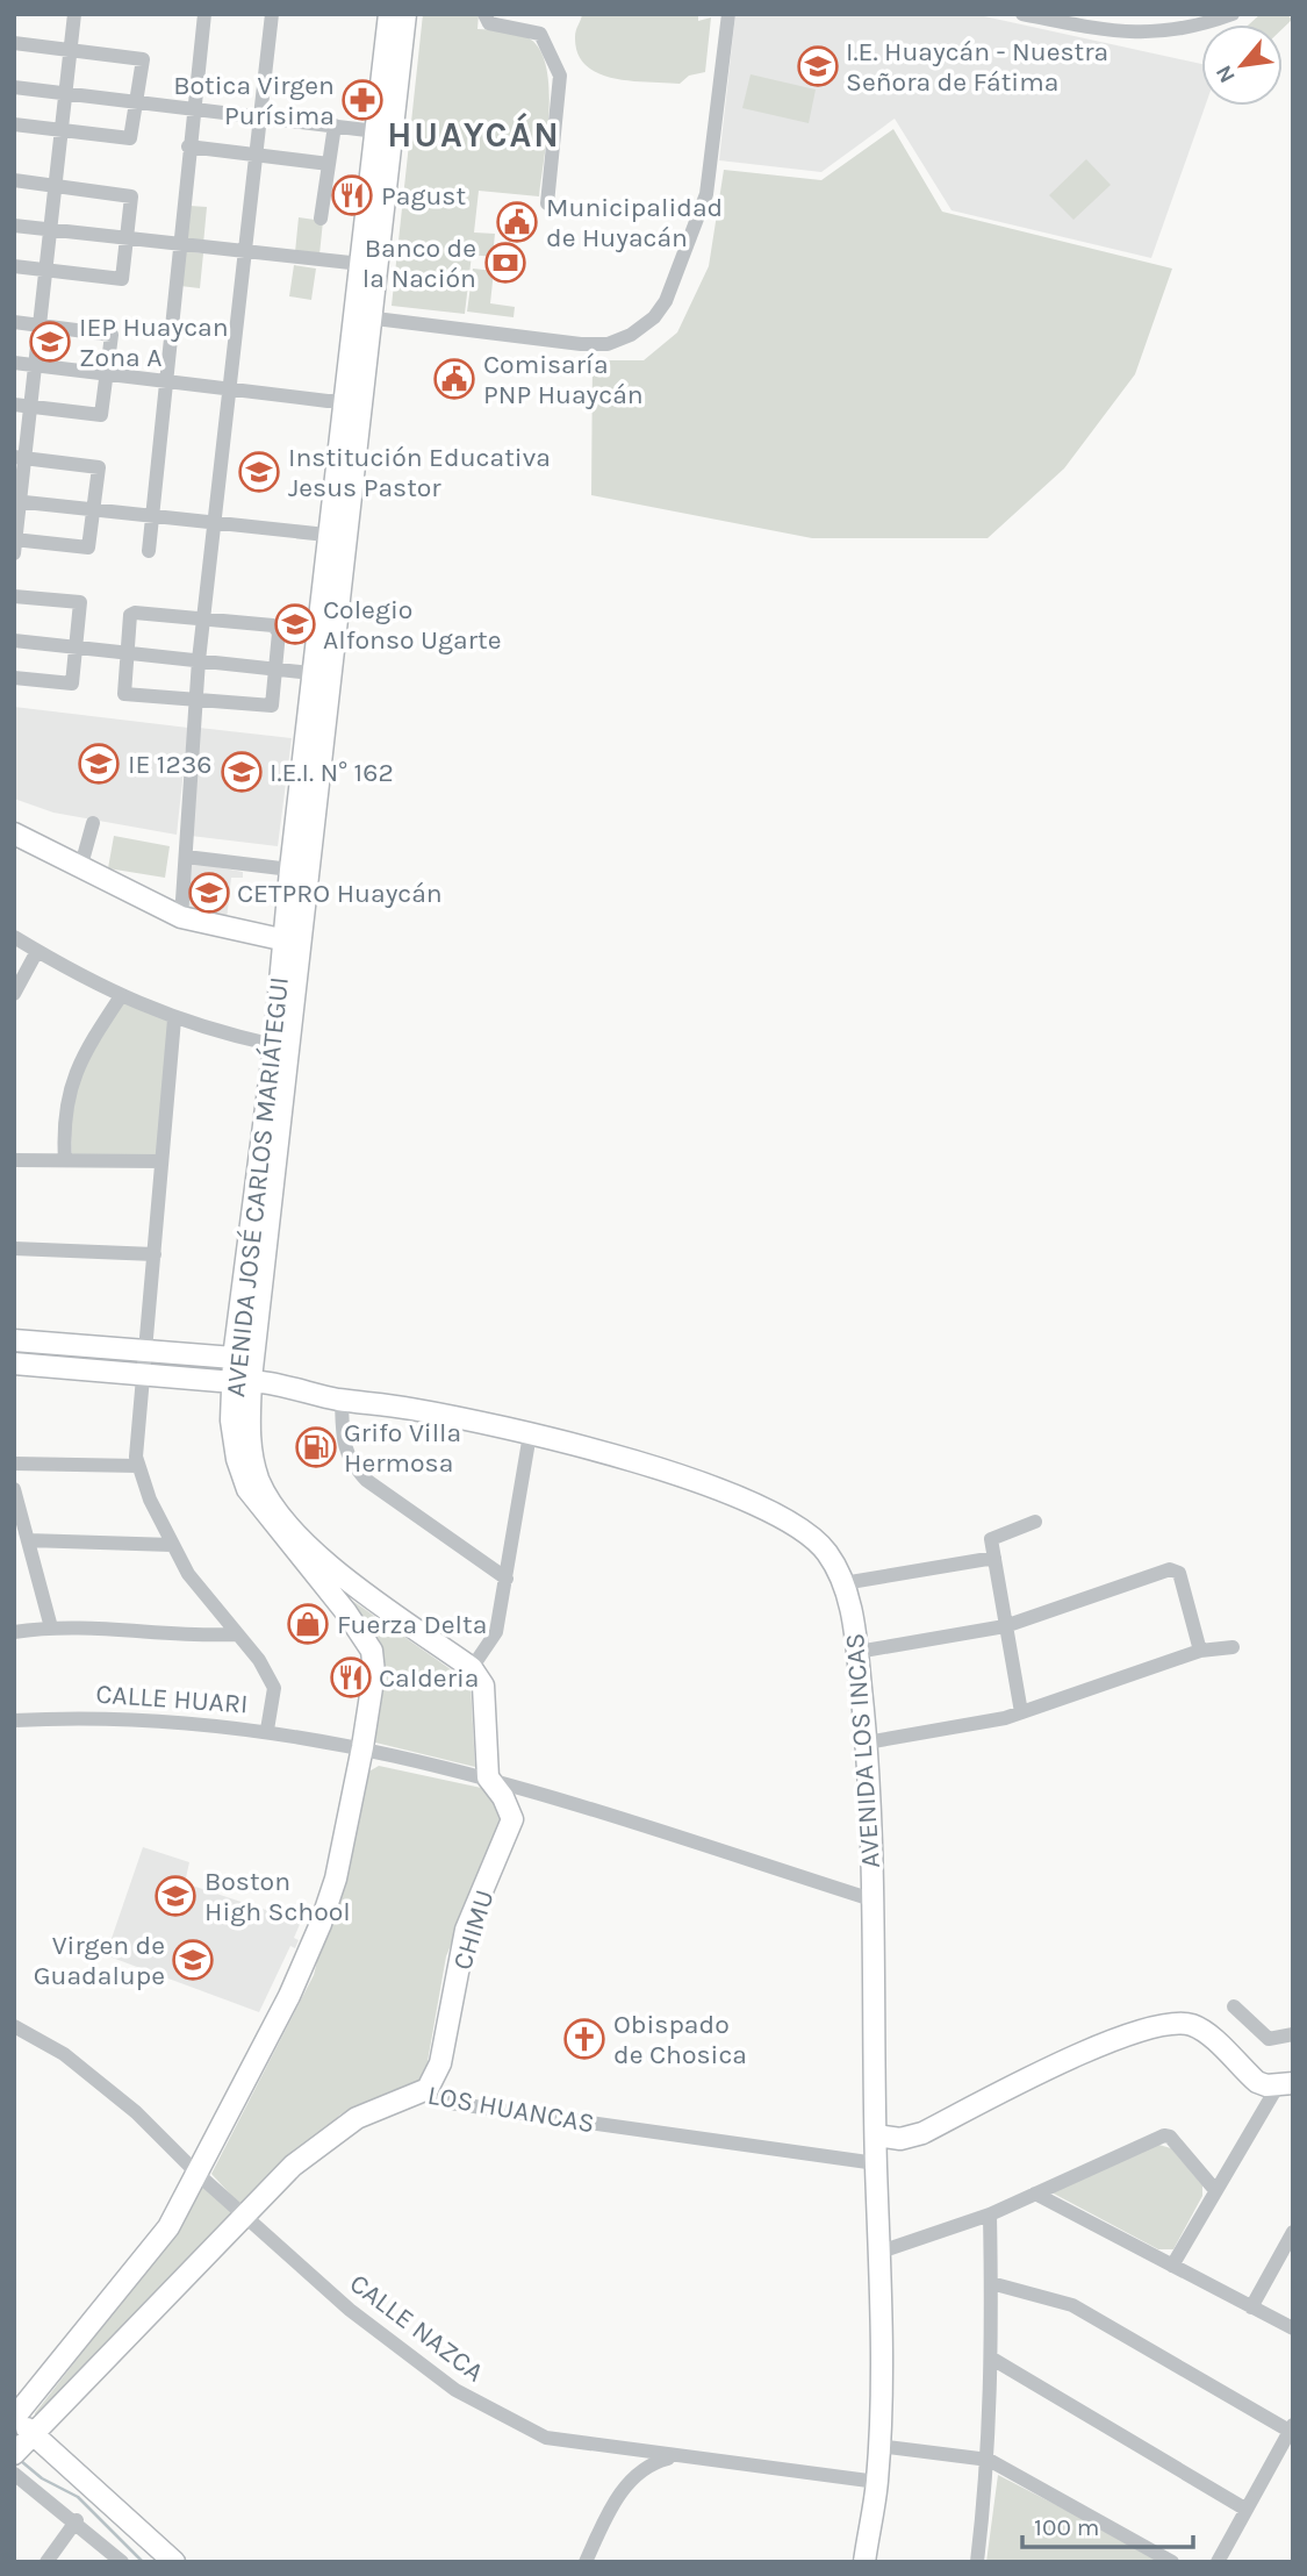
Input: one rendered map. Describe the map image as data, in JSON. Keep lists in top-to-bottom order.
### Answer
{
  "streets": {
    "main road": [
      "AVENIDA JOSÉ CARLOS MARIÁTEGUI",
      "AVENIDA LOS INCAS",
      "CHIMU",
      "LOS HUANCAS"
    ],
    "street": ["CALLE HUARI", "CALLE NAZCA"]
  },
  "crossings": [
    ["AVENIDA JOSÉ CARLOS MARIÁTEGUI", "CALLE HUARI"],
    ["AVENIDA JOSÉ CARLOS MARIÁTEGUI", "AVENIDA LOS INCAS"],
    ["AVENIDA JOSÉ CARLOS MARIÁTEGUI", "CALLE NAZCA"],
    ["CALLE HUARI", "AVENIDA LOS INCAS"],
    ["CALLE HUARI", "CHIMU"],
    ["AVENIDA LOS INCAS", "LOS HUANCAS"],
    ["AVENIDA LOS INCAS", "CALLE NAZCA"],
    ["CHIMU", "LOS HUANCAS"],
    ["LOS HUANCAS", "CALLE NAZCA"]
  ],
  "districts": ["HUAYCÁN"],
  "places": {
    "school or university": [
      "I.E. Huaycán - Nuestra Señora de Fátima",
      "IEP Huaycan Zona A",
      "Institución Educativa Jesus Pastor",
      "Colegio Alfonso Ugarte",
      "IE 1236",
      "I.E.I. N° 162",
      "CETPRO Huaycán",
      "Boston High School",
      "Virgen de Guadalupe"
    ],
    "pharmacy": ["Botica Virgen Purísima"],
    "restaurant": ["Pagust", "Calderia"],
    "public building": ["Municipalidad de Huyacán", "Comisaría PNP Huaycán"],
    "bank": ["Banco de la Nación"],
    "fuel station": ["Grifo Villa Hermosa"],
    "shop": ["Fuerza Delta"],
    "church": ["Obispado de Chosica"]
  },
  "scale_bar": "100 m",
  "north": "bottom left"
}
